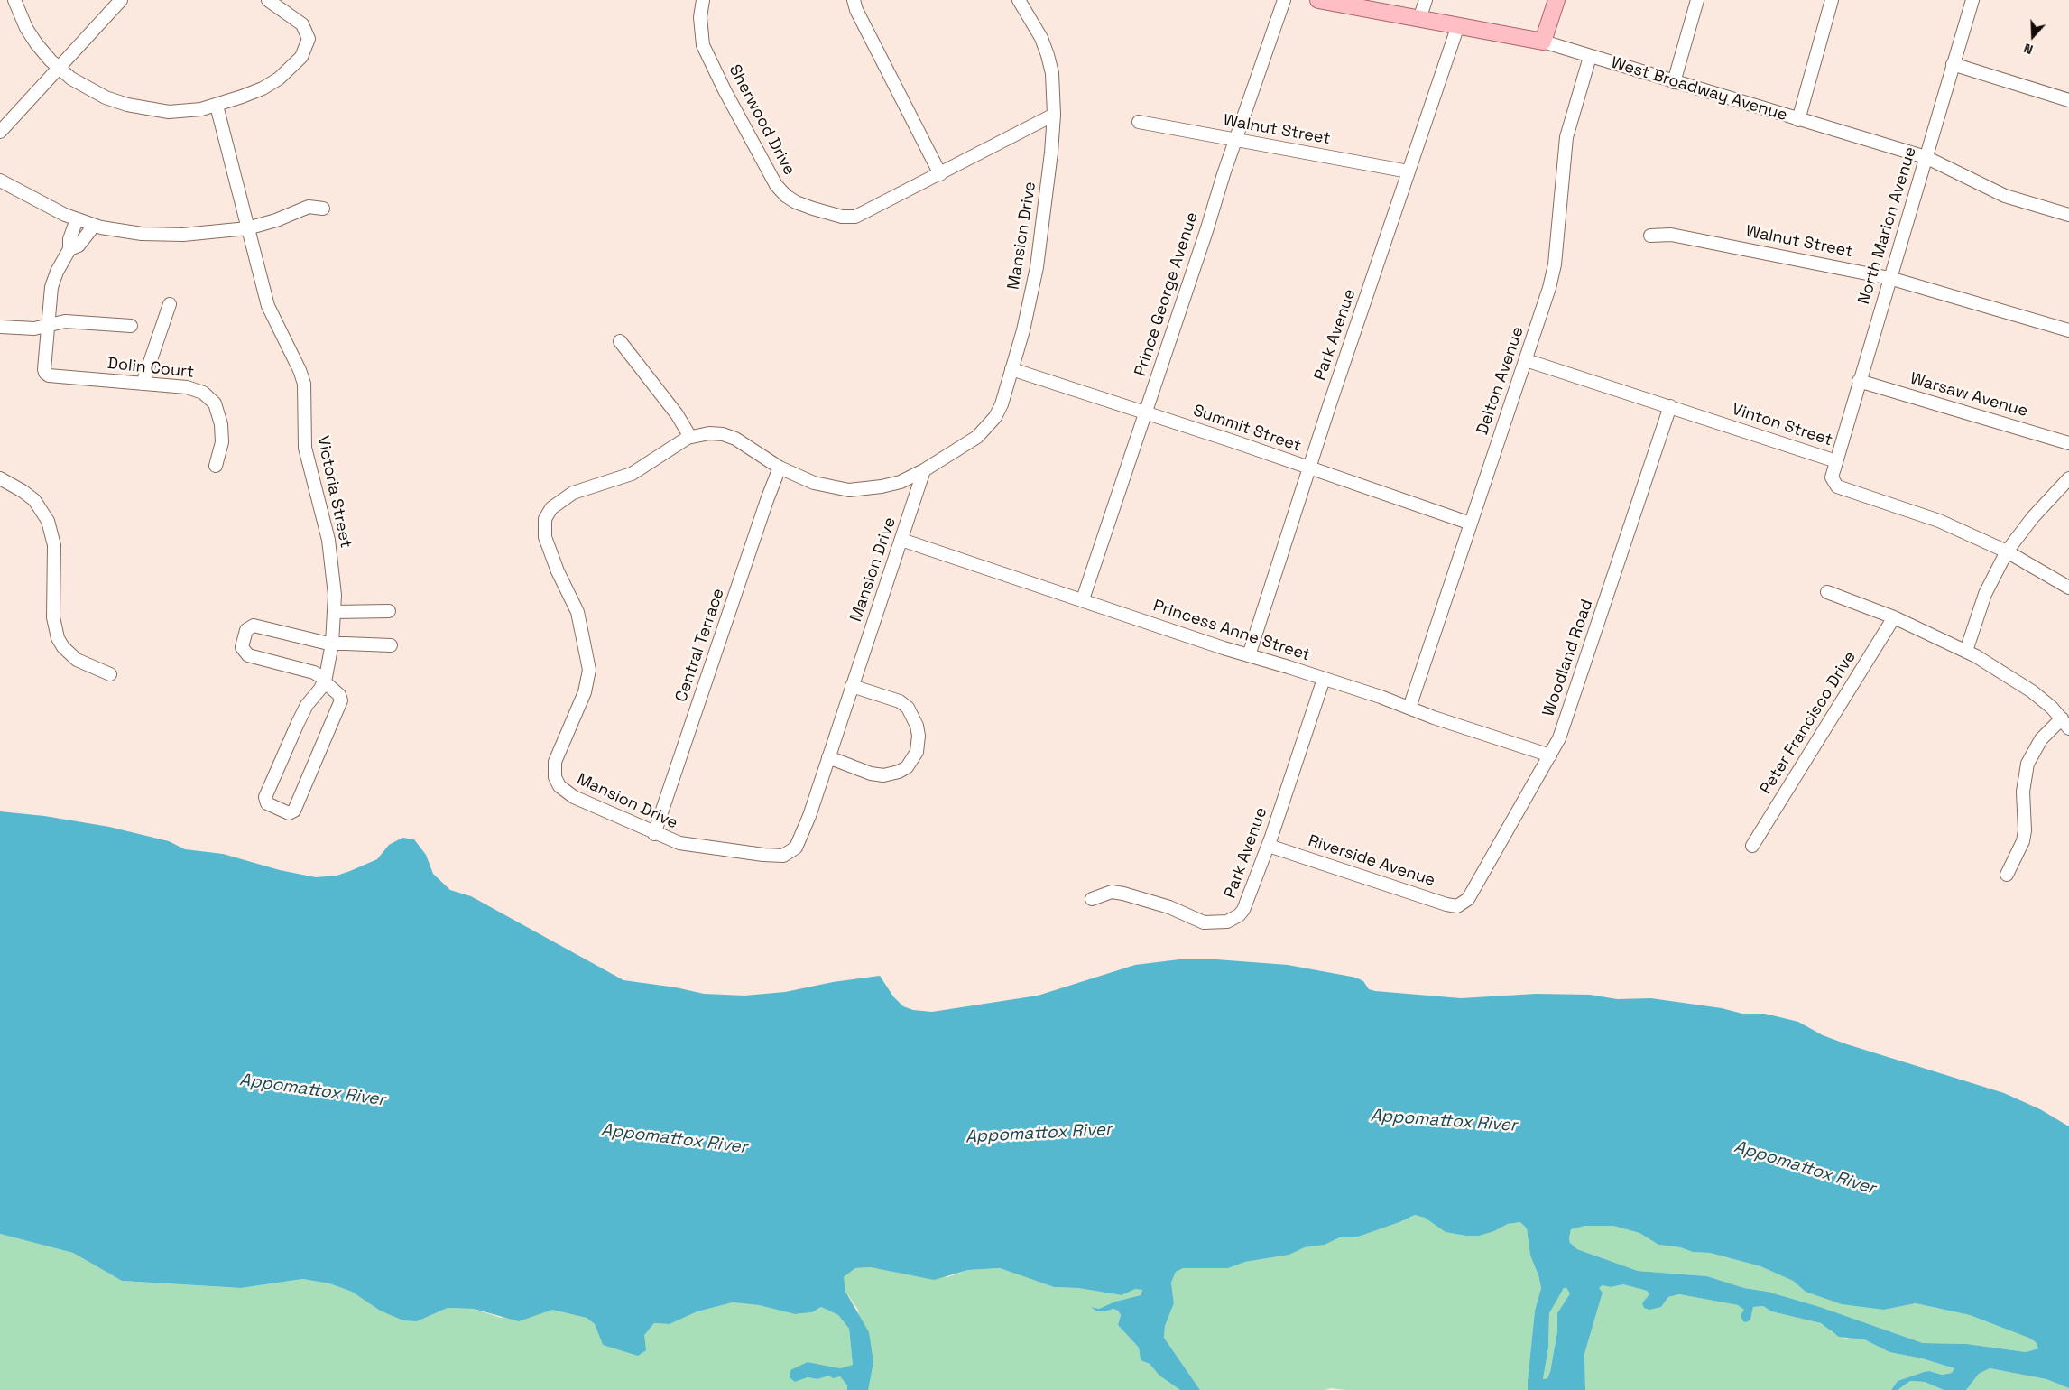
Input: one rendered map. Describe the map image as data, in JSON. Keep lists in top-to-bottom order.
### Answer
{
  "streets": {
    "main road": ["West Broadway Avenue"],
    "street": [
      "Sherwood Drive",
      "Walnut Street",
      "North Marion Avenue",
      "Mansion Drive",
      "Prince George Avenue",
      "Park Avenue",
      "Dolin Court",
      "Delton Avenue",
      "Warsaw Avenue",
      "Vinton Street",
      "Summit Street",
      "Victoria Street",
      "Princess Anne Street",
      "Central Terrace",
      "Woodland Road",
      "Peter Francisco Drive",
      "Riverside Avenue"
    ]
  },
  "crossings": [
    ["West Broadway Avenue", "North Marion Avenue"],
    ["West Broadway Avenue", "Park Avenue"],
    ["West Broadway Avenue", "Delton Avenue"],
    ["Sherwood Drive", "Mansion Drive"],
    ["Walnut Street", "North Marion Avenue"],
    ["Walnut Street", "Prince George Avenue"],
    ["Walnut Street", "Park Avenue"],
    ["North Marion Avenue", "Warsaw Avenue"],
    ["North Marion Avenue", "Vinton Street"],
    ["Mansion Drive", "Summit Street"],
    ["Mansion Drive", "Princess Anne Street"],
    ["Mansion Drive", "Central Terrace"],
    ["Prince George Avenue", "Summit Street"],
    ["Prince George Avenue", "Princess Anne Street"],
    ["Park Avenue", "Summit Street"],
    ["Park Avenue", "Princess Anne Street"],
    ["Park Avenue", "Riverside Avenue"],
    ["Delton Avenue", "Vinton Street"],
    ["Delton Avenue", "Summit Street"],
    ["Delton Avenue", "Princess Anne Street"],
    ["Vinton Street", "Woodland Road"],
    ["Princess Anne Street", "Woodland Road"],
    ["Woodland Road", "Riverside Avenue"]
  ],
  "water": ["Appomattox River"],
  "north": "bottom"
}
